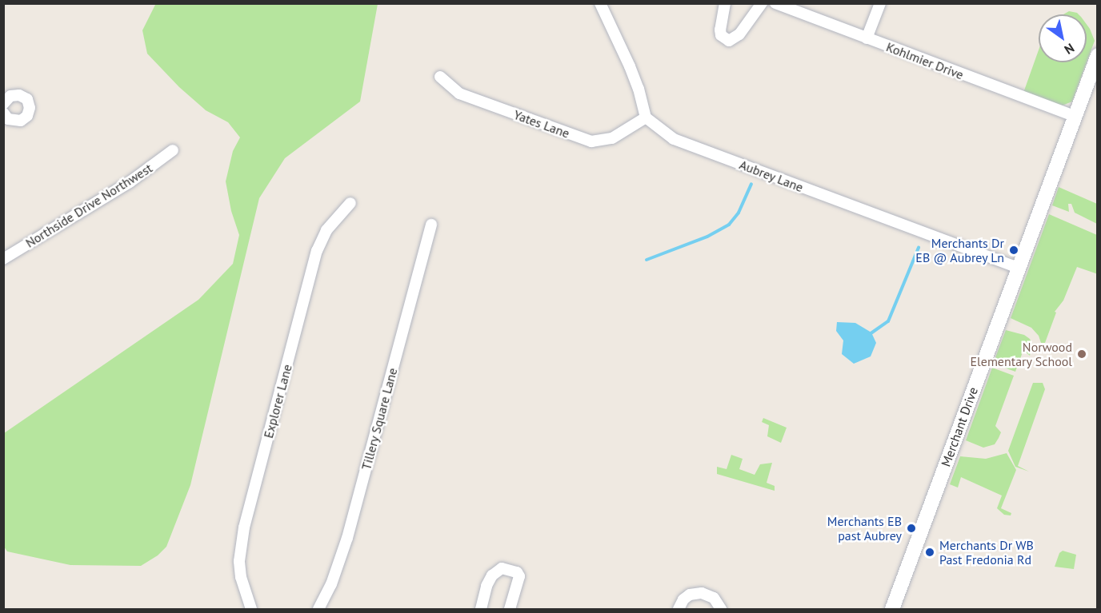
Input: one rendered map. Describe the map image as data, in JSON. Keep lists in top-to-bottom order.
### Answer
{
  "streets": {
    "main road": ["Merchant Drive"],
    "street": [
      "Kohlmier Drive",
      "Yates Lane",
      "Aubrey Lane",
      "Northside Drive Northwest",
      "Explorer Lane",
      "Tillery Square Lane"
    ]
  },
  "crossings": [
    ["Kohlmier Drive", "Merchant Drive"],
    ["Yates Lane", "Aubrey Lane"],
    ["Aubrey Lane", "Merchant Drive"]
  ],
  "places": [
    "Merchants Dr EB @ Aubrey Ln",
    "Norwood Elementary School",
    "Merchants EB past Aubrey",
    "Merchants Dr WB Past Fredonia Rd"
  ],
  "north": "bottom right"
}
